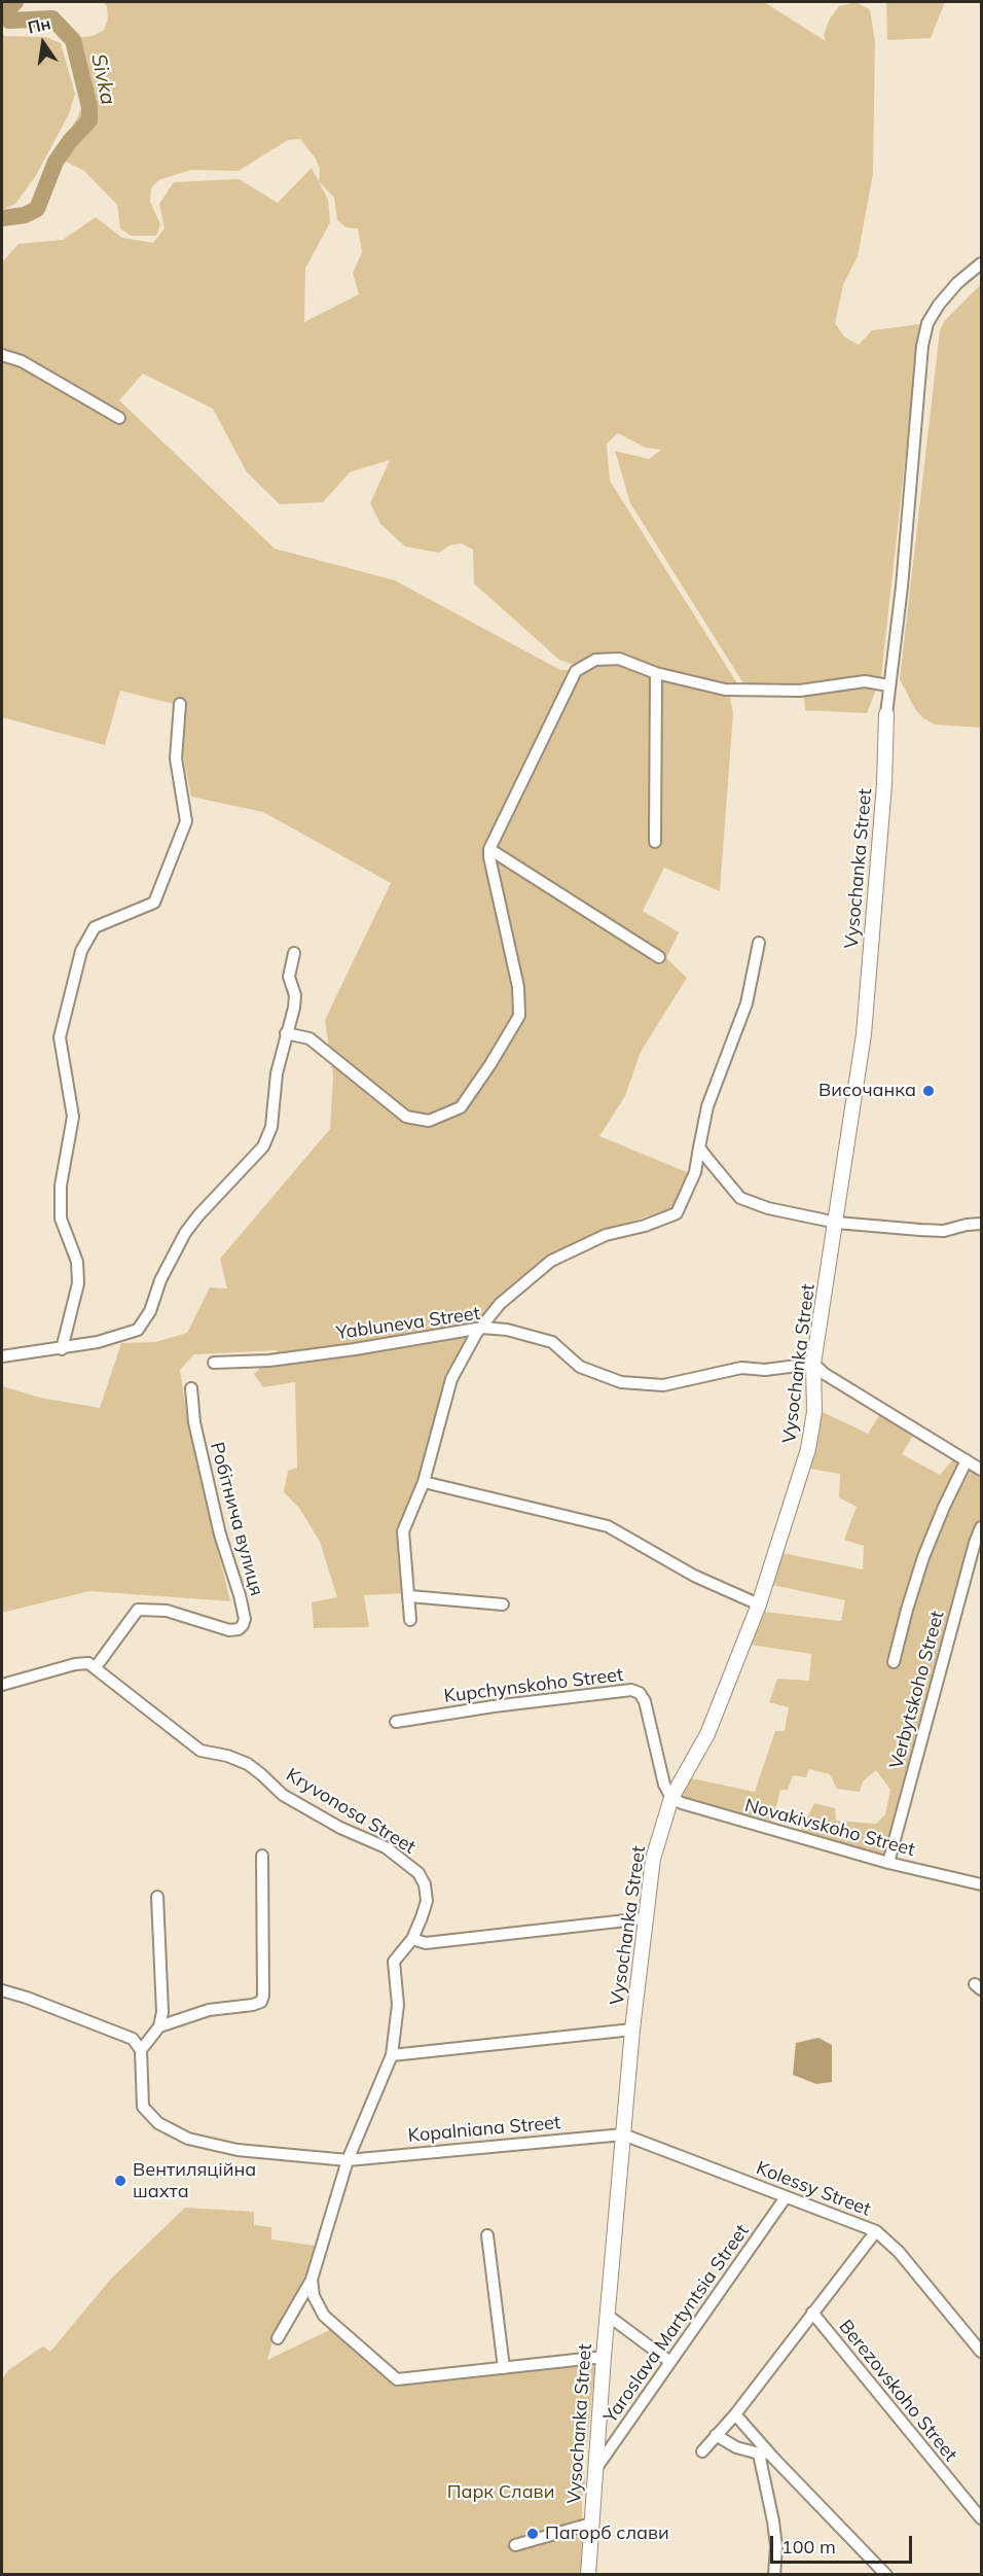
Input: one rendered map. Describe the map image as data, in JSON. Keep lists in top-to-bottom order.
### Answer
{
  "streets": {
    "street": [
      "Vysochanka Street",
      "Yabluneva Street",
      "Робітнича вулиця",
      "Kupchynskoho Street",
      "Verbytskoho Street",
      "Kryvonosa Street",
      "Novakivskoho Street",
      "Kopalniana Street",
      "Kolessy Street",
      "Yaroslava Martyntsia Street",
      "Berezovskoho Street"
    ]
  },
  "crossings": [
    ["Vysochanka Street", "Yabluneva Street"],
    ["Vysochanka Street", "Kupchynskoho Street"],
    ["Vysochanka Street", "Novakivskoho Street"],
    ["Vysochanka Street", "Kopalniana Street"],
    ["Vysochanka Street", "Kolessy Street"],
    ["Vysochanka Street", "Yaroslava Martyntsia Street"],
    ["Робітнича вулиця", "Kryvonosa Street"],
    ["Kupchynskoho Street", "Novakivskoho Street"],
    ["Verbytskoho Street", "Novakivskoho Street"],
    ["Kryvonosa Street", "Kopalniana Street"],
    ["Kopalniana Street", "Kolessy Street"],
    ["Kolessy Street", "Yaroslava Martyntsia Street"]
  ],
  "water": ["Sivka"],
  "parks": ["Парк Слави"],
  "places": ["Височанка", "Вентиляційна шахта", "Пагорб слави"],
  "scale_bar": "100 m",
  "north": "top"
}
